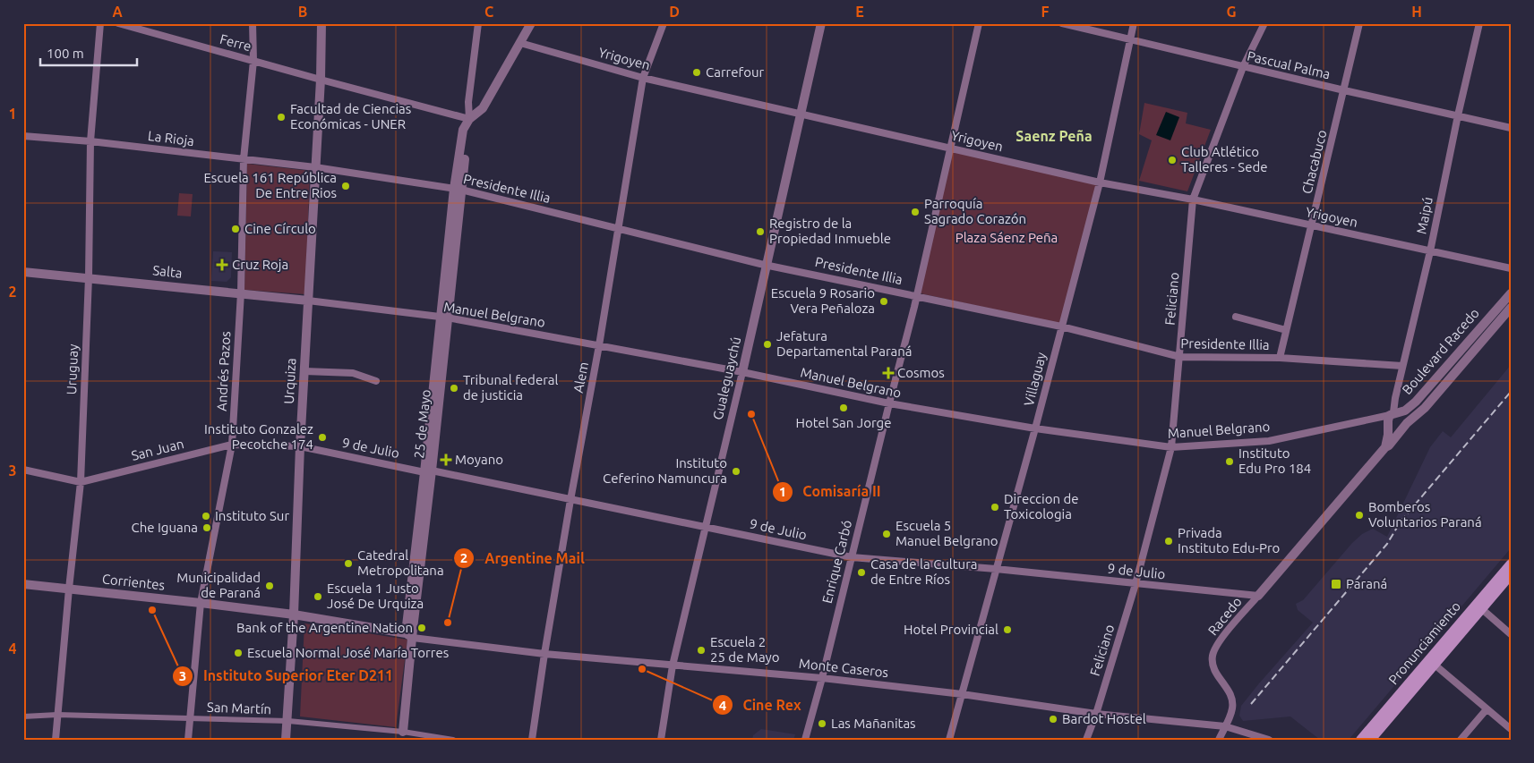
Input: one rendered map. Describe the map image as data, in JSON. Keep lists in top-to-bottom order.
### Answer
{
  "streets": {
    "main road": ["Pronunciamiento"],
    "street": [
      "Ferre",
      "Yrigoyen",
      "Pascual Palma",
      "La Rioja",
      "Chacabuco",
      "Presidente Illia",
      "Maipú",
      "Salta",
      "Feliciano",
      "Manuel Belgrano",
      "Boulevard Racedo",
      "Uruguay",
      "Andrés Pazos",
      "Alem",
      "Gualeguaychú",
      "Villaguay",
      "Urquiza",
      "25 de Mayo",
      "9 de Julio",
      "San Juan",
      "Enrique Carbó",
      "Corrientes",
      "Racedo",
      "Monte Caseros",
      "San Martín"
    ]
  },
  "crossings": [
    ["Ferre", "Andrés Pazos"],
    ["Ferre", "Urquiza"],
    ["Yrigoyen", "Chacabuco"],
    ["Yrigoyen", "Maipú"],
    ["Yrigoyen", "Feliciano"],
    ["Yrigoyen", "Alem"],
    ["Yrigoyen", "Gualeguaychú"],
    ["Yrigoyen", "Villaguay"],
    ["Yrigoyen", "Enrique Carbó"],
    ["Pascual Palma", "Chacabuco"],
    ["Pascual Palma", "Maipú"],
    ["Pascual Palma", "Feliciano"],
    ["Pascual Palma", "Villaguay"],
    ["La Rioja", "Presidente Illia"],
    ["La Rioja", "Uruguay"],
    ["La Rioja", "Andrés Pazos"],
    ["La Rioja", "Urquiza"],
    ["Chacabuco", "Presidente Illia"],
    ["Presidente Illia", "Maipú"],
    ["Presidente Illia", "Feliciano"],
    ["Presidente Illia", "Alem"],
    ["Presidente Illia", "Gualeguaychú"],
    ["Presidente Illia", "Villaguay"],
    ["Presidente Illia", "Urquiza"],
    ["Presidente Illia", "25 de Mayo"],
    ["Presidente Illia", "Enrique Carbó"],
    ["Maipú", "Manuel Belgrano"],
    ["Maipú", "Boulevard Racedo"],
    ["Salta", "Manuel Belgrano"],
    ["Salta", "Uruguay"],
    ["Salta", "Andrés Pazos"],
    ["Salta", "Urquiza"],
    ["Feliciano", "Manuel Belgrano"],
    ["Feliciano", "9 de Julio"],
    ["Feliciano", "Monte Caseros"],
    ["Manuel Belgrano", "Boulevard Racedo"],
    ["Manuel Belgrano", "Alem"],
    ["Manuel Belgrano", "Gualeguaychú"],
    ["Manuel Belgrano", "Villaguay"],
    ["Manuel Belgrano", "Urquiza"],
    ["Manuel Belgrano", "25 de Mayo"],
    ["Manuel Belgrano", "Enrique Carbó"],
    ["Boulevard Racedo", "9 de Julio"],
    ["Boulevard Racedo", "Racedo"],
    ["Uruguay", "San Juan"],
    ["Uruguay", "Corrientes"],
    ["Uruguay", "San Martín"],
    ["Andrés Pazos", "San Juan"],
    ["Andrés Pazos", "Corrientes"],
    ["Andrés Pazos", "San Martín"],
    ["Alem", "9 de Julio"],
    ["Alem", "Monte Caseros"],
    ["Gualeguaychú", "9 de Julio"],
    ["Gualeguaychú", "Monte Caseros"],
    ["Villaguay", "9 de Julio"],
    ["Villaguay", "Monte Caseros"],
    ["Urquiza", "9 de Julio"],
    ["Urquiza", "San Juan"],
    ["Urquiza", "Corrientes"],
    ["Urquiza", "San Martín"],
    ["25 de Mayo", "9 de Julio"],
    ["25 de Mayo", "Corrientes"],
    ["25 de Mayo", "Monte Caseros"],
    ["25 de Mayo", "San Martín"],
    ["9 de Julio", "San Juan"],
    ["9 de Julio", "Enrique Carbó"],
    ["9 de Julio", "Racedo"],
    ["Enrique Carbó", "Monte Caseros"],
    ["Corrientes", "Monte Caseros"],
    ["Racedo", "Monte Caseros"]
  ],
  "districts": ["Saenz Peña"],
  "parks": ["Plaza Sáenz Peña"],
  "places": {
    "other": [
      "Carrefour",
      "Facultad de Ciencias Económicas - UNER",
      "Club Atlético Talleres - Sede",
      "Escuela 161 República De Entre Rios",
      "Parroquía Sagrado Corazón",
      "Cine Círculo",
      "Registro de la Propiedad Inmueble",
      "Escuela 9 Rosario Vera Peñaloza",
      "Jefatura Departamental Paraná",
      "Tribunal federal de justicia",
      "Hotel San Jorge",
      "Comisaría II",
      "Instituto Gonzalez Pecotche 174",
      "Instituto Edu Pro 184",
      "Instituto Ceferino Namuncura",
      "Direccion de Toxicologia",
      "Bomberos Voluntarios Paraná",
      "Instituto Sur",
      "Che Iguana",
      "Escuela 5 Manuel Belgrano",
      "Privada Instituto Edu-Pro",
      "Catedral Metropolitana",
      "Casa de la Cultura de Entre Ríos",
      "Municipalidad de Paraná",
      "Escuela 1 Justo José De Urquiza",
      "Instituto Superior Eter D211",
      "Argentine Mail",
      "Bank of the Argentine Nation",
      "Hotel Provincial",
      "Escuela 2 25 de Mayo",
      "Escuela Normal José María Torres",
      "Cine Rex",
      "Bardot Hostel",
      "Las Mañanitas"
    ],
    "health": ["Cruz Roja", "Cosmos", "Moyano"],
    "transit": ["Paraná"]
  },
  "scale_bar": "100 m",
  "grid": {
    "columns": [
      "A",
      "B",
      "C",
      "D",
      "E",
      "F",
      "G",
      "H"
    ],
    "rows": [
      "1",
      "2",
      "3",
      "4"
    ]
  }
}
